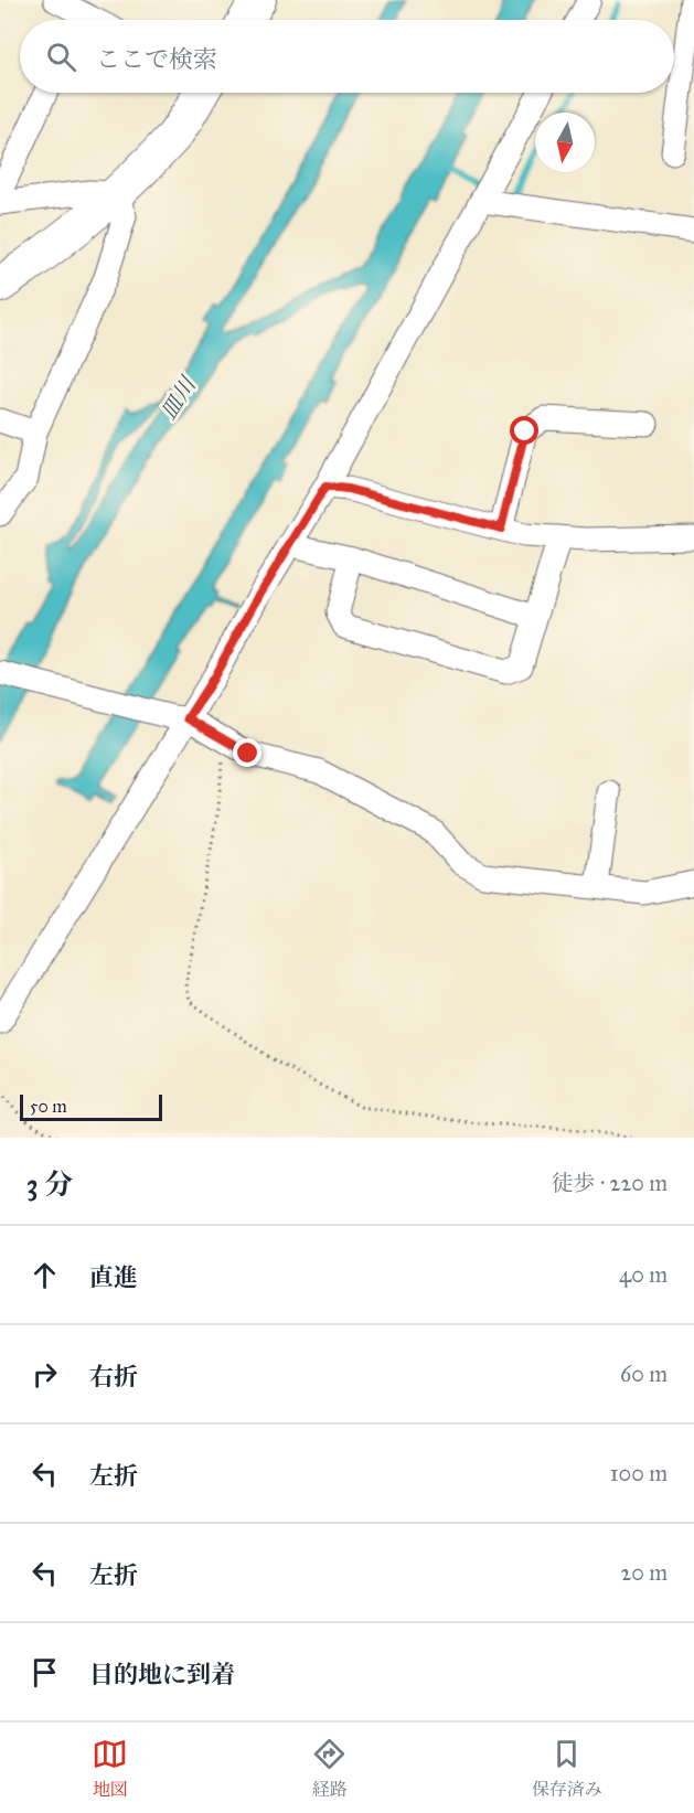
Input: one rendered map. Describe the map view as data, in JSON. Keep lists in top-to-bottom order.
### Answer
{
  "water": ["皿川"],
  "scale_bar": "50 m",
  "north": "bottom",
  "page": {
    "search": "ここで検索",
    "scale": "50 m",
    "heading": ["3 分", "徒歩 · 220 m"],
    "list": [
      ["直進", "40 m"],
      ["右折", "60 m"],
      ["左折", "100 m"],
      ["左折", "20 m"],
      "目的地に到着"
    ],
    "nav": ["地図", "経路", "保存済み"]
  }
}
